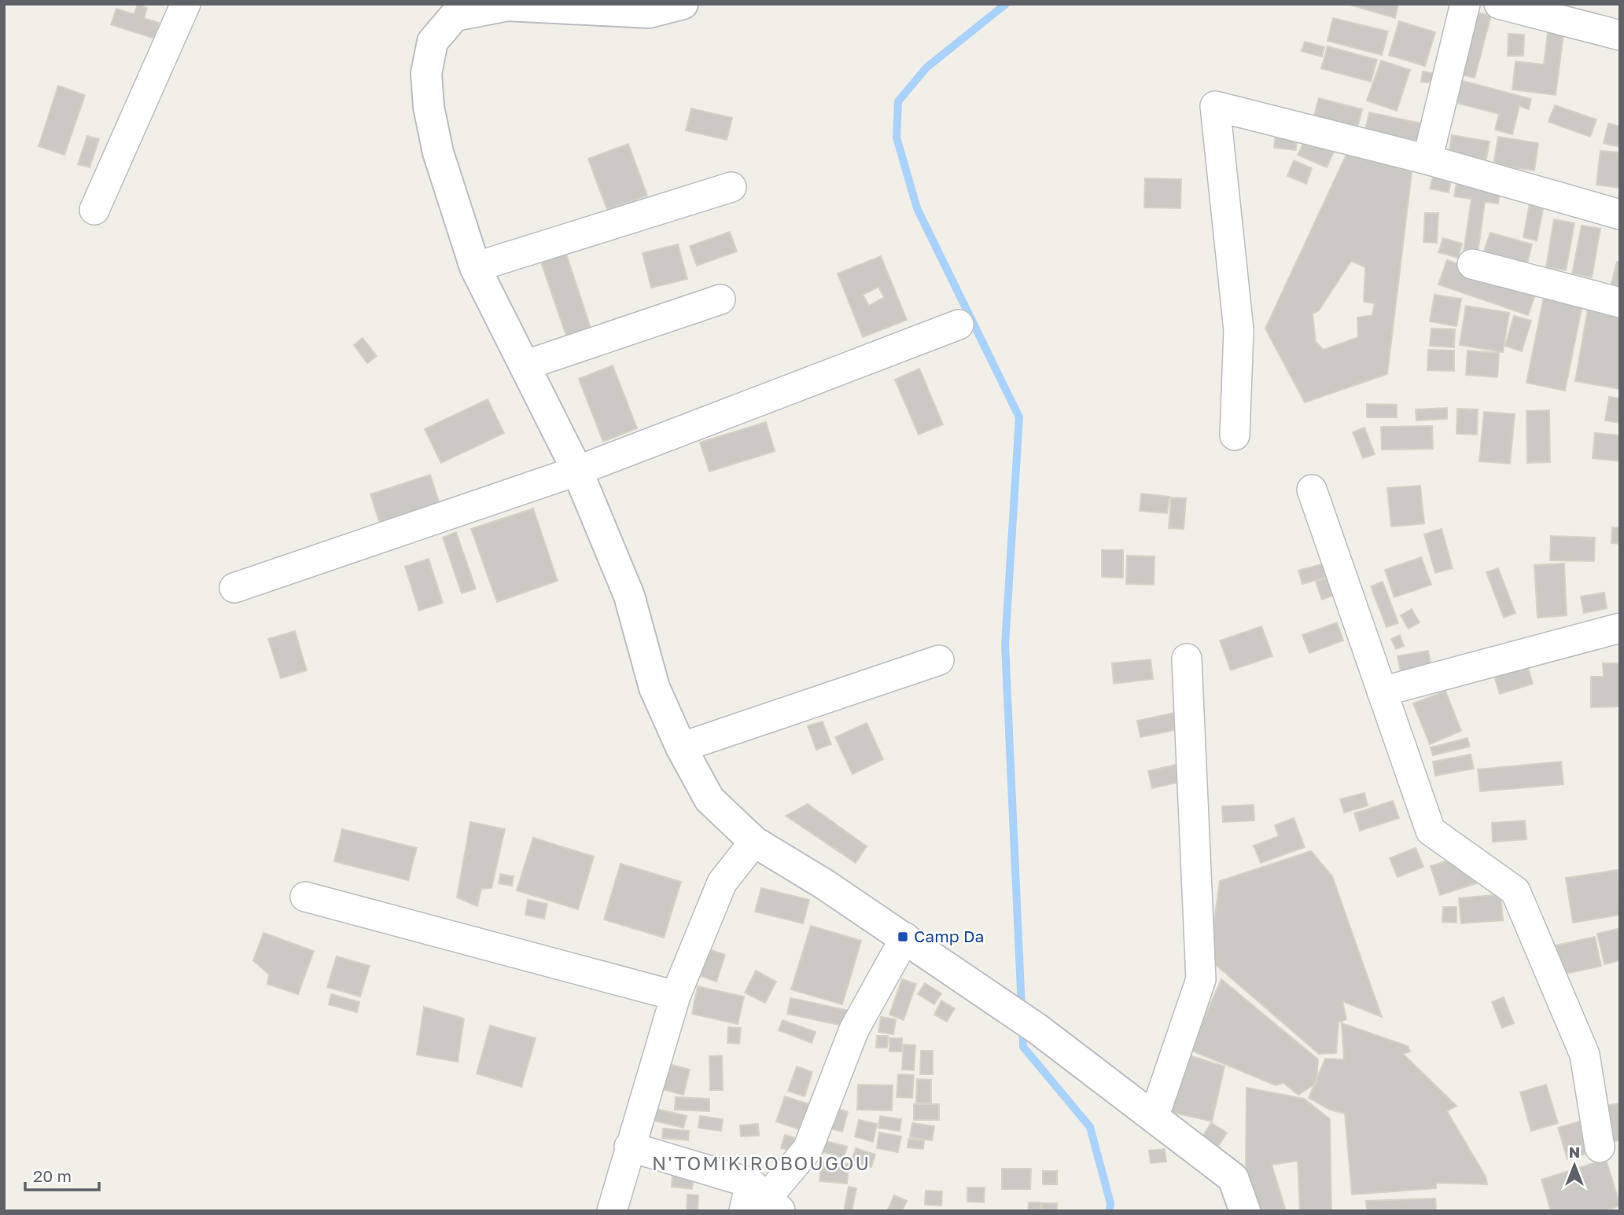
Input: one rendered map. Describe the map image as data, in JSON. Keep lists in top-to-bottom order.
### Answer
{
  "districts": ["N'TOMIKIROBOUGOU"],
  "places": {
    "transit": ["Camp Da"]
  },
  "scale_bar": "20 m",
  "north": "top"
}
